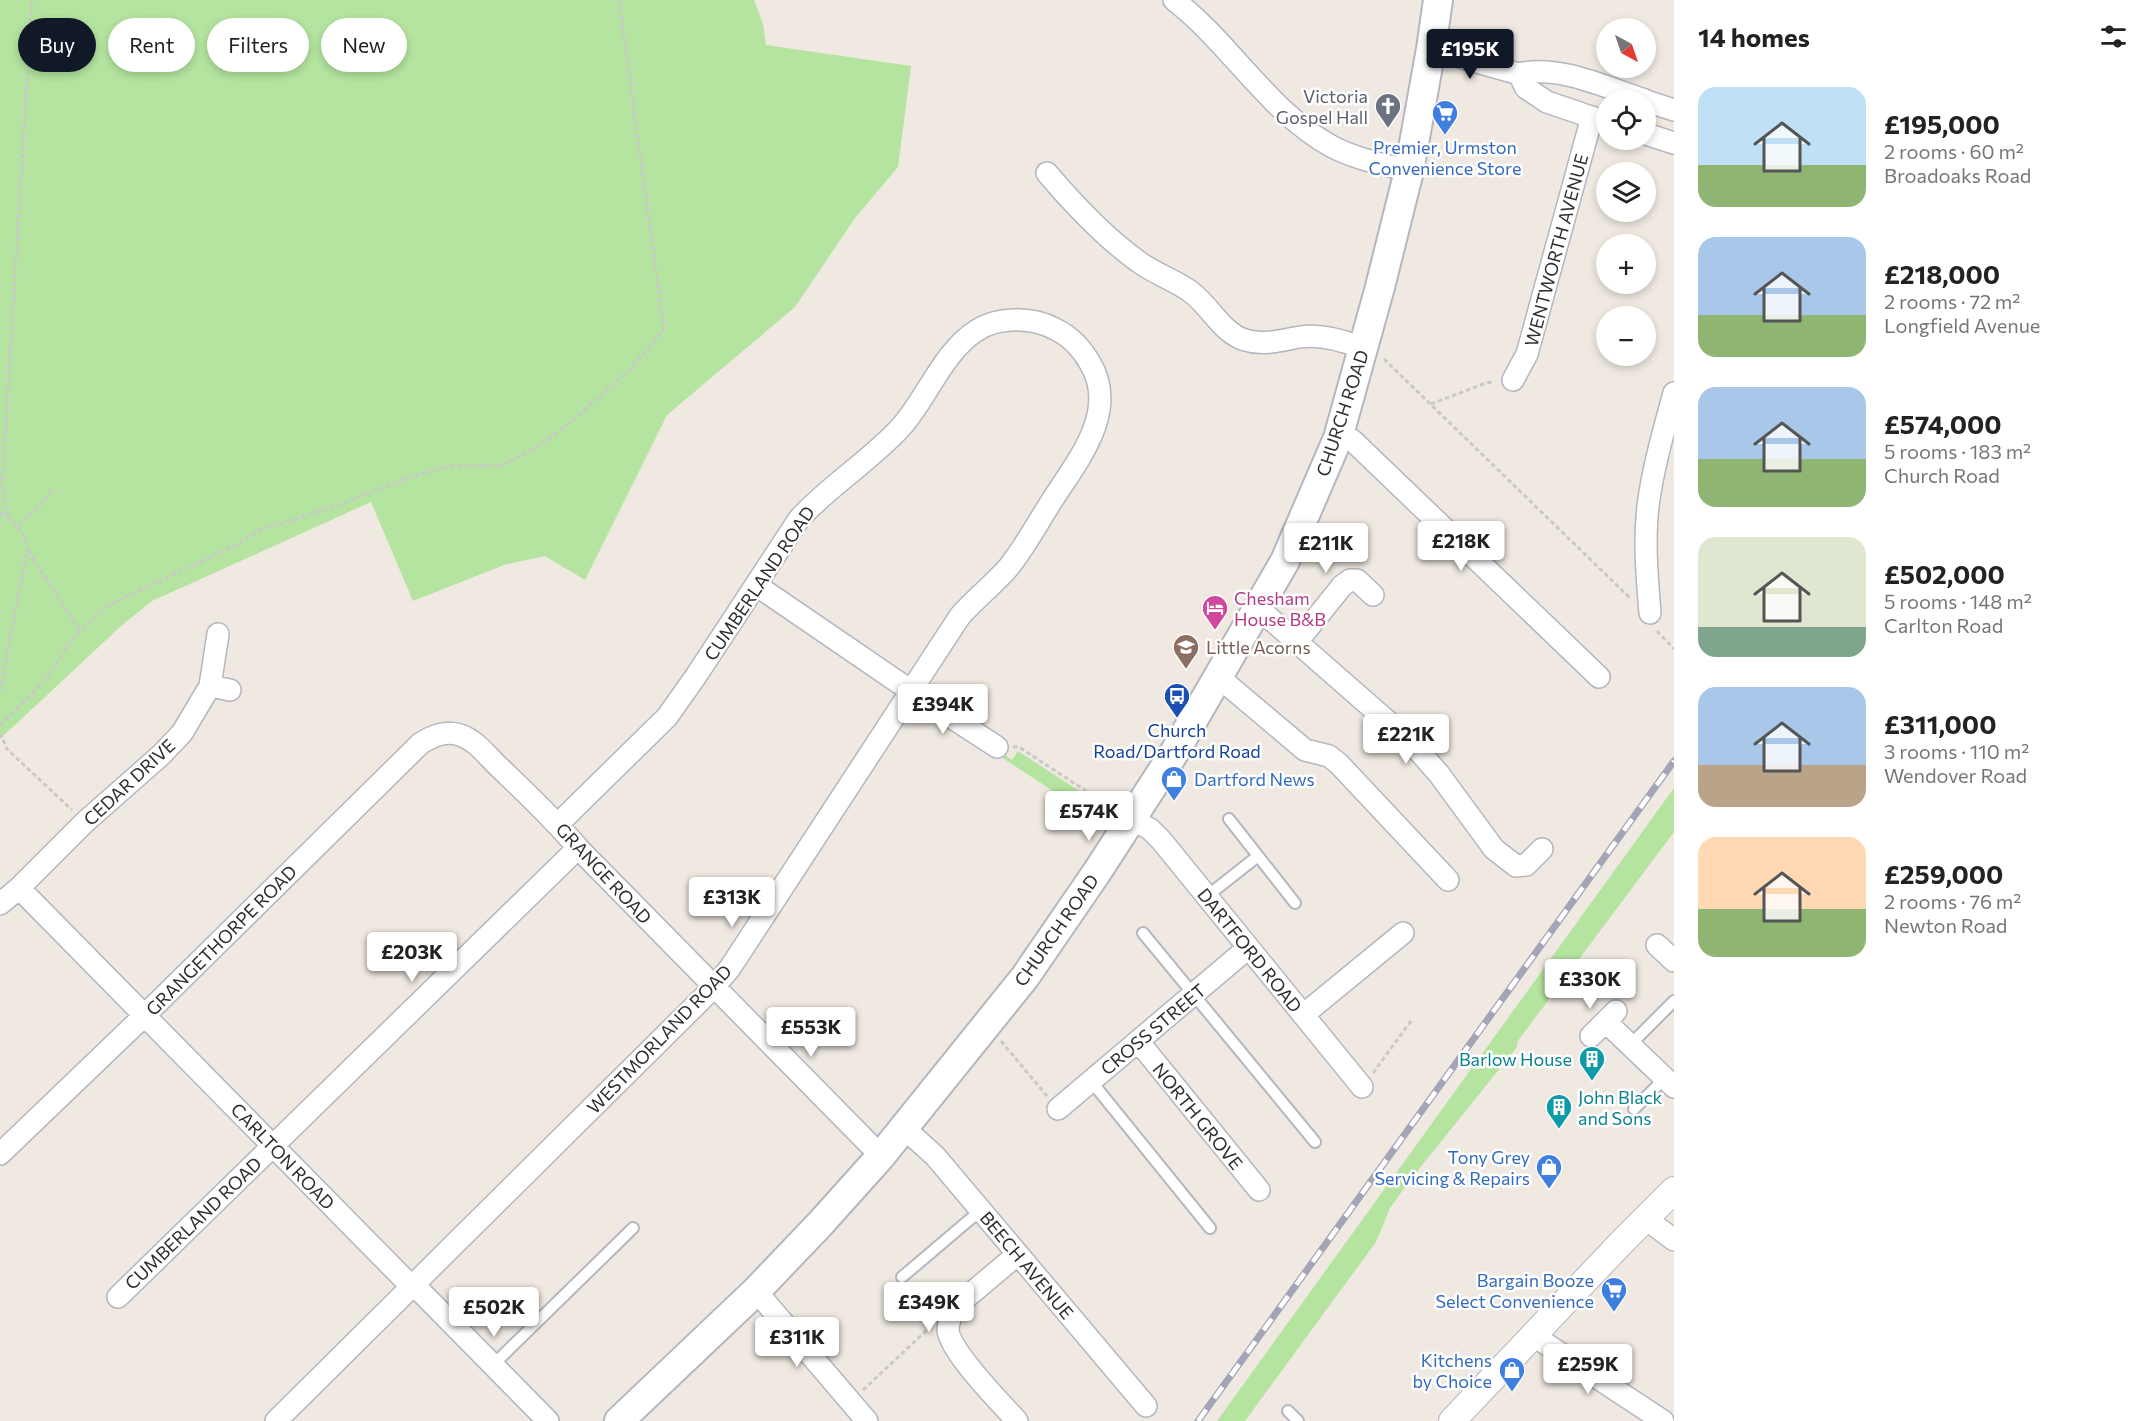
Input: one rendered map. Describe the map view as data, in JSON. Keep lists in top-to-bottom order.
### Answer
{
  "streets": {
    "main road": ["CHURCH ROAD"],
    "street": [
      "WENTWORTH AVENUE",
      "CUMBERLAND ROAD",
      "CEDAR DRIVE",
      "GRANGE ROAD",
      "GRANGETHORPE ROAD",
      "DARTFORD ROAD",
      "CROSS STREET",
      "WESTMORLAND ROAD",
      "NORTH GROVE",
      "CARLTON ROAD",
      "BEECH AVENUE"
    ]
  },
  "crossings": [
    ["CHURCH ROAD", "GRANGE ROAD"],
    ["CHURCH ROAD", "DARTFORD ROAD"],
    ["CHURCH ROAD", "BEECH AVENUE"],
    ["CUMBERLAND ROAD", "GRANGE ROAD"],
    ["CUMBERLAND ROAD", "WESTMORLAND ROAD"],
    ["CUMBERLAND ROAD", "CARLTON ROAD"],
    ["CEDAR DRIVE", "CARLTON ROAD"],
    ["GRANGE ROAD", "GRANGETHORPE ROAD"],
    ["GRANGE ROAD", "WESTMORLAND ROAD"],
    ["GRANGETHORPE ROAD", "CARLTON ROAD"],
    ["DARTFORD ROAD", "CROSS STREET"],
    ["CROSS STREET", "NORTH GROVE"],
    ["WESTMORLAND ROAD", "CARLTON ROAD"]
  ],
  "places": {
    "church": ["Victoria Gospel Hall"],
    "supermarket": ["Premier, Urmston Convenience Store", "Bargain Booze Select Convenience"],
    "hotel": ["Chesham House B&B"],
    "school or university": ["Little Acorns"],
    "bus stop": ["Church Road/Dartford Road"],
    "shop": ["Dartford News", "Tony Grey Servicing & Repairs", "Kitchens by Choice"],
    "building": ["Barlow House", "John Black and Sons"]
  },
  "north": "bottom right",
  "page": {
    "heading": "14 homes",
    "map_buttons": ["+", "−"],
    "chip": [
      "Buy",
      "Rent",
      "Filters",
      "New"
    ],
    "price": [
      "£195K",
      "£218K",
      "£211K",
      "£394K",
      "£221K",
      "£574K",
      "£313K",
      "£203K",
      "£330K",
      "£553K",
      "£349K",
      "£502K",
      "£311K",
      "£259K"
    ],
    "list": [
      {
        "name": "£195,000",
        "note": "2 rooms · 60 m² · Broadoaks Road"
      },
      {
        "name": "£218,000",
        "note": "2 rooms · 72 m² · Longfield Avenue"
      },
      {
        "name": "£574,000",
        "note": "5 rooms · 183 m² · Church Road"
      },
      {
        "name": "£502,000",
        "note": "5 rooms · 148 m² · Carlton Road"
      },
      {
        "name": "£311,000",
        "note": "3 rooms · 110 m² · Wendover Road"
      },
      {
        "name": "£259,000",
        "note": "2 rooms · 76 m² · Newton Road"
      }
    ]
  }
}
